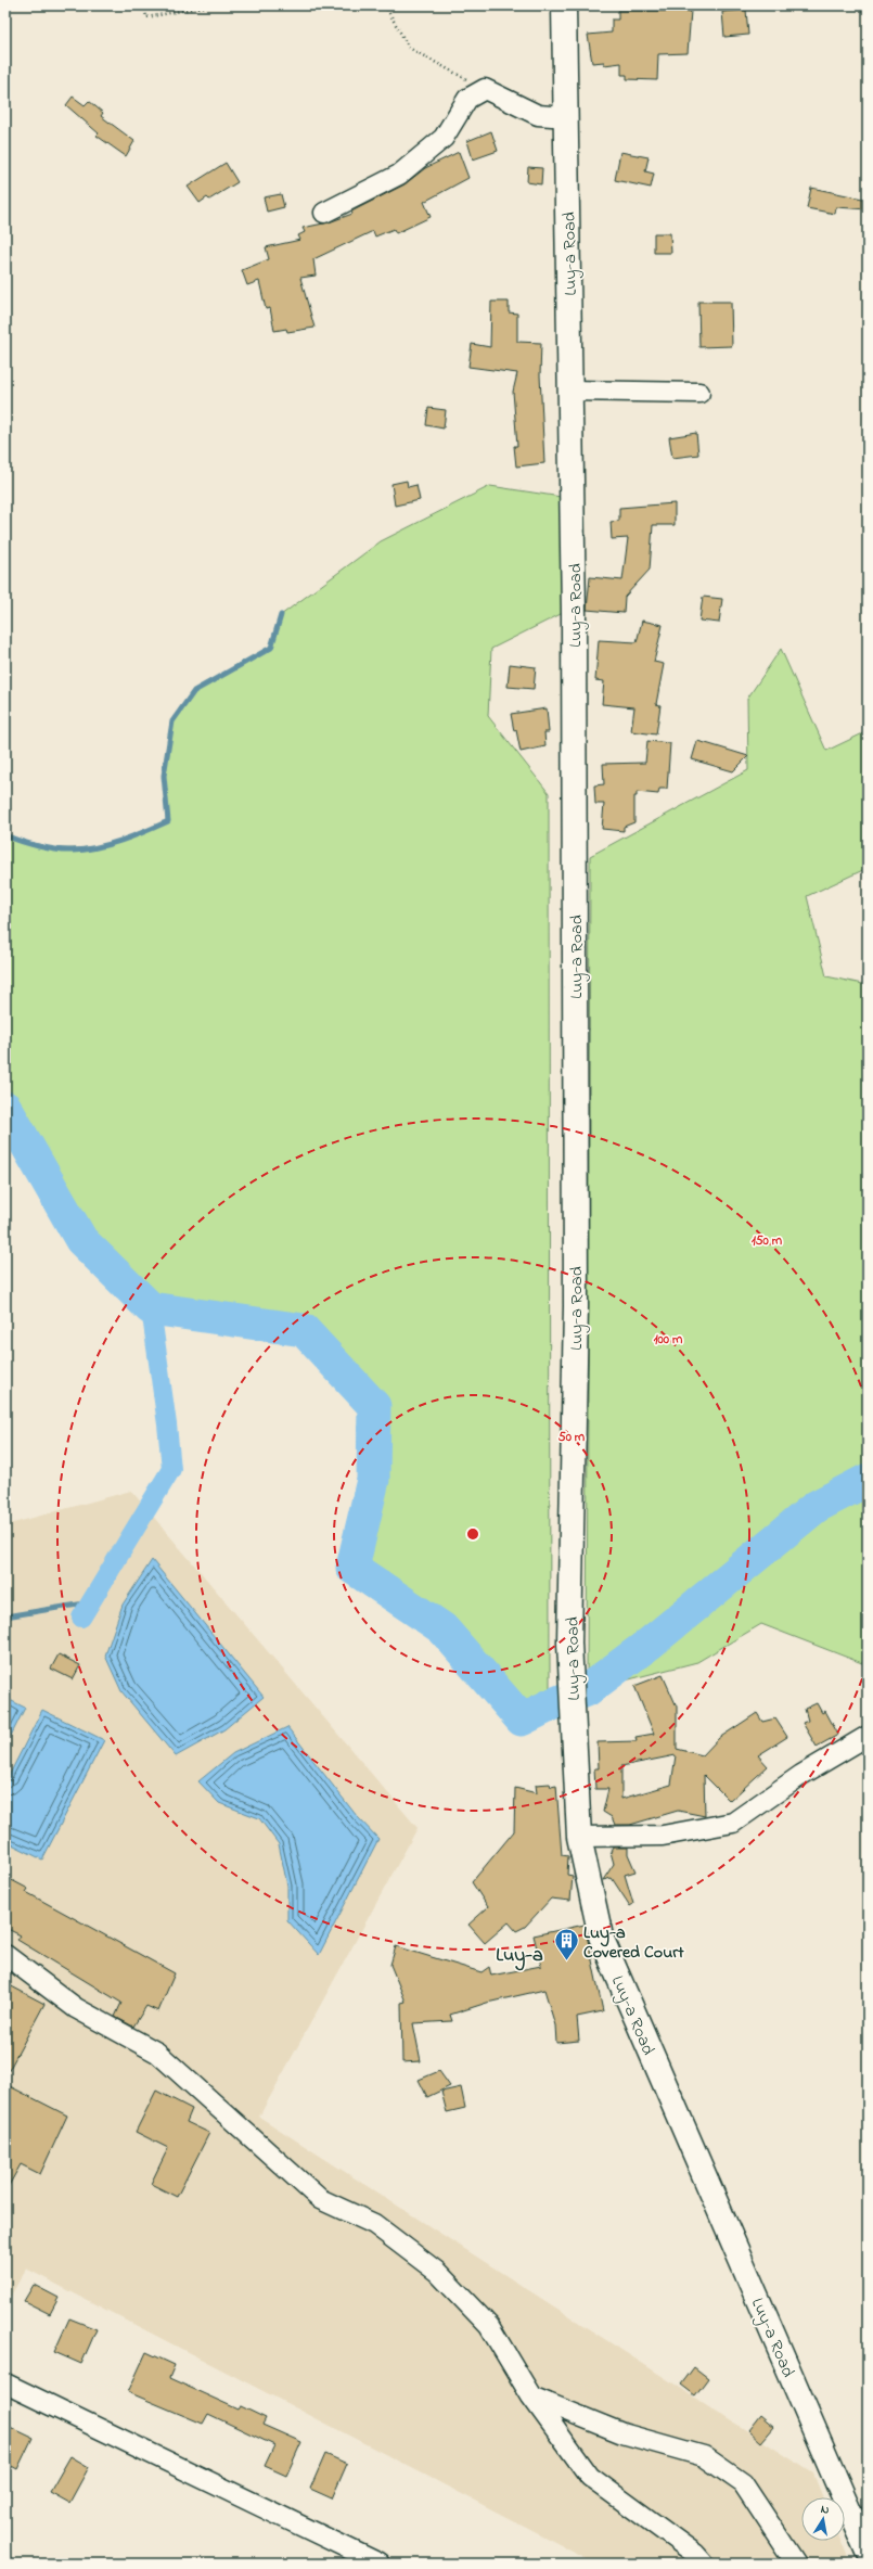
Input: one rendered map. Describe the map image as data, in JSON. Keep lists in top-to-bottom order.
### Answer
{
  "streets": {
    "main road": ["Luy-a Road"]
  },
  "districts": ["Luy-a"],
  "places": {
    "building": ["Luy-a Covered Court"]
  },
  "north": "top",
  "rings": ["150 m", "100 m", "50 m"]
}
